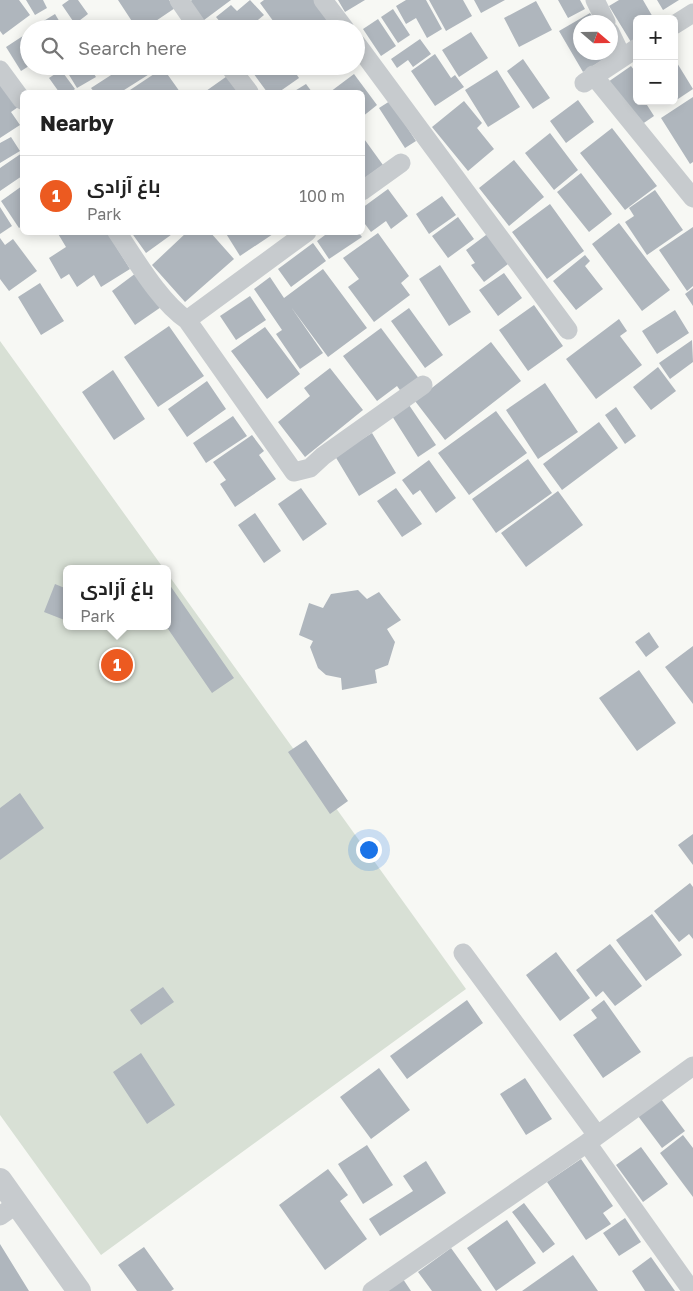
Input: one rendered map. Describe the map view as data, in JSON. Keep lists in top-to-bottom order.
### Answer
{
  "north": "right",
  "page": {
    "map_buttons": ["+", "−"],
    "search": "Search here",
    "heading": "Nearby",
    "list": [
      {
        "mark": "1",
        "name": "باغ آزادی",
        "note": "Park",
        "value": "100 m"
      }
    ],
    "popup": ["باغ آزادی", "Park"],
    "pins": "1"
  }
}
